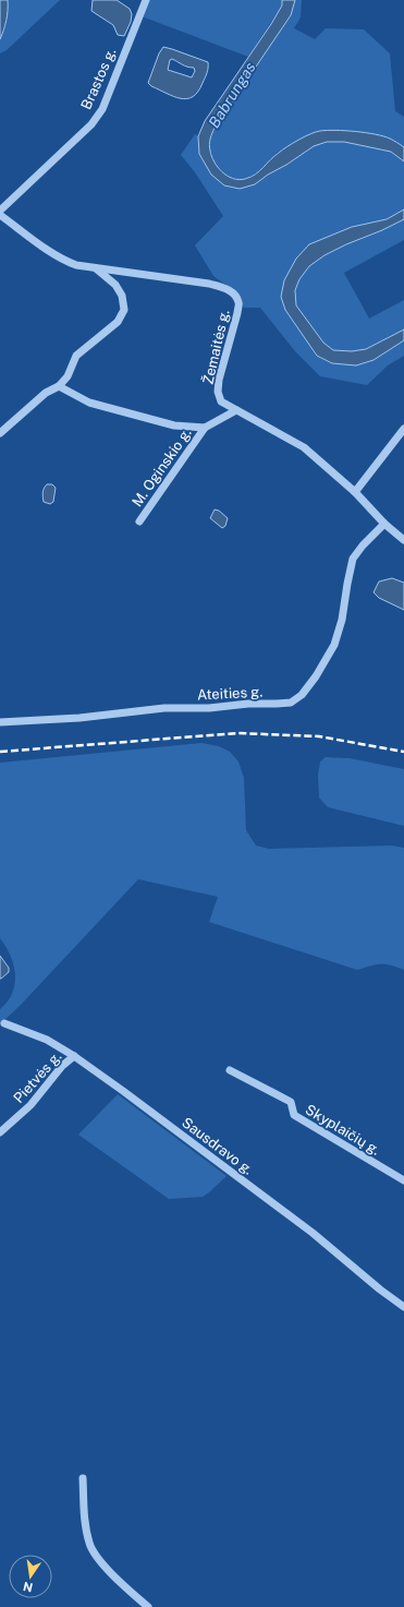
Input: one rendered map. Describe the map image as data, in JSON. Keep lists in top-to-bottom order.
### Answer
{
  "streets": {
    "street": [
      "Brastos g.",
      "Žemaitės g.",
      "M. Oginskio g.",
      "Ateities g.",
      "Pietvės g.",
      "Skyplaičių g.",
      "Sausdravo g."
    ]
  },
  "crossings": [
    ["Žemaitės g.", "Ateities g."],
    ["Pietvės g.", "Sausdravo g."]
  ],
  "water": ["Babrungas"],
  "north": "bottom"
}
